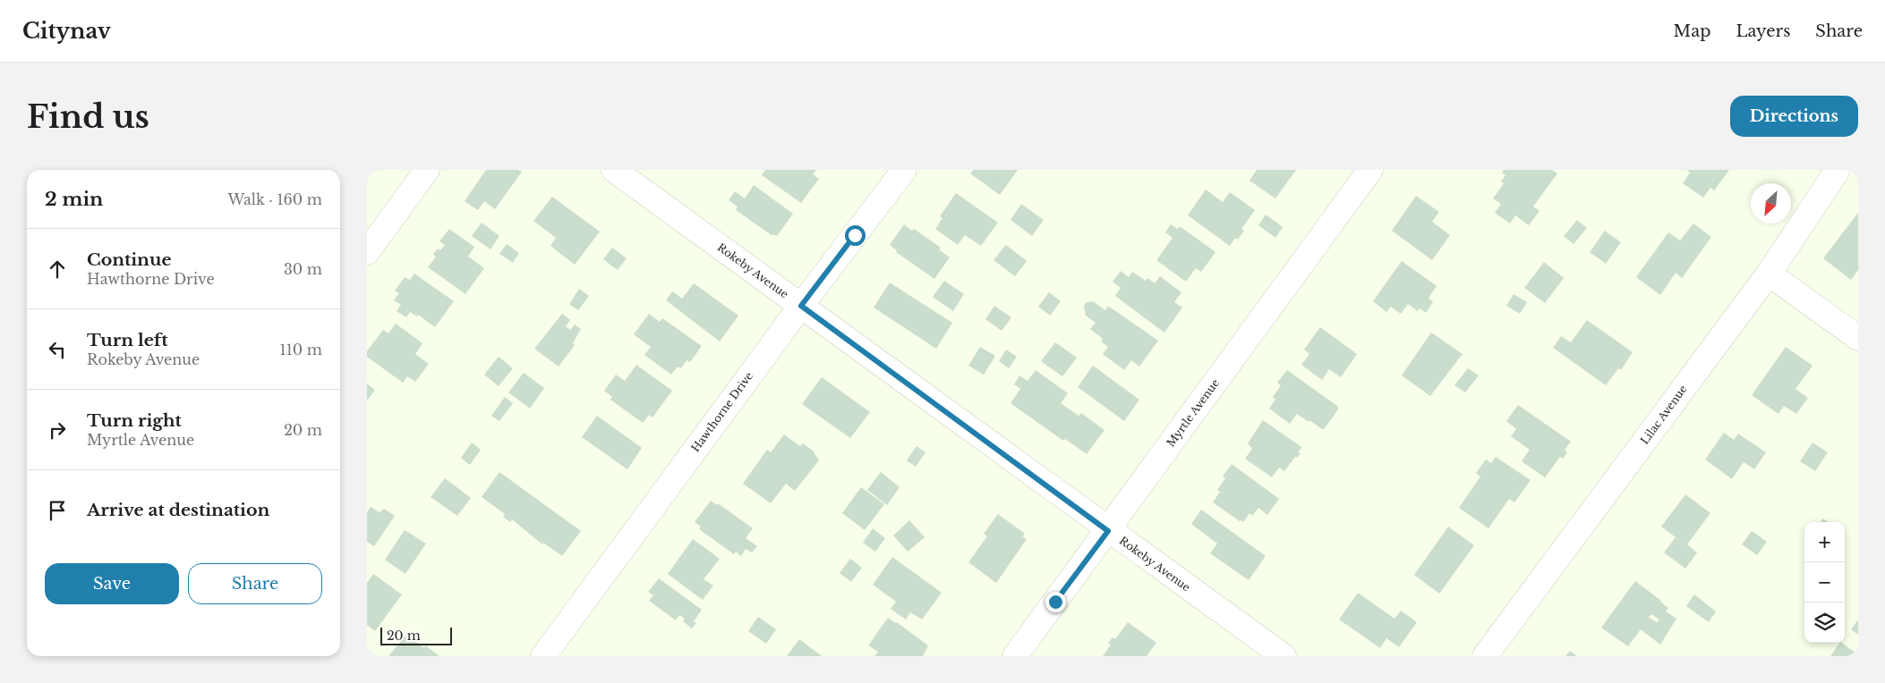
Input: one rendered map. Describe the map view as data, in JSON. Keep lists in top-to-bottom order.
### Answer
{
  "streets": {
    "street": [
      "Rokeby Avenue",
      "Hawthorne Drive",
      "Myrtle Avenue",
      "Lilac Avenue"
    ]
  },
  "crossings": [
    ["Rokeby Avenue", "Hawthorne Drive"],
    ["Rokeby Avenue", "Myrtle Avenue"]
  ],
  "scale_bar": "20 m",
  "north": "bottom left",
  "page": {
    "header": "Citynav",
    "nav": ["Map", "Layers", "Share"],
    "buttons": [
      "Directions",
      ["Save", "Share"]
    ],
    "title": "Find us",
    "heading": ["2 min", "Walk · 160 m"],
    "list": [
      ["Continue", "Hawthorne Drive", "30 m"],
      ["Turn left", "Rokeby Avenue", "110 m"],
      ["Turn right", "Myrtle Avenue", "20 m"],
      "Arrive at destination"
    ],
    "map_buttons": ["+", "−"],
    "scale": "20 m"
  }
}
